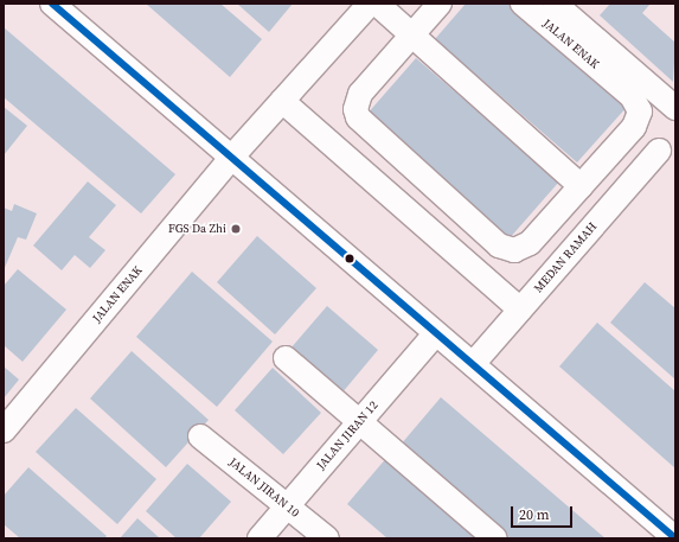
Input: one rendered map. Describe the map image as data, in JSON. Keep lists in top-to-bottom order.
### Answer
{
  "streets": {
    "street": [
      "JALAN ENAK",
      "MEDAN RAMAH",
      "JALAN JIRAN 12",
      "JALAN JIRAN 10"
    ]
  },
  "crossings": [
    ["JALAN JIRAN 12", "JALAN JIRAN 10"]
  ],
  "places": ["FGS Da Zhi"],
  "scale_bar": "20 m"
}
